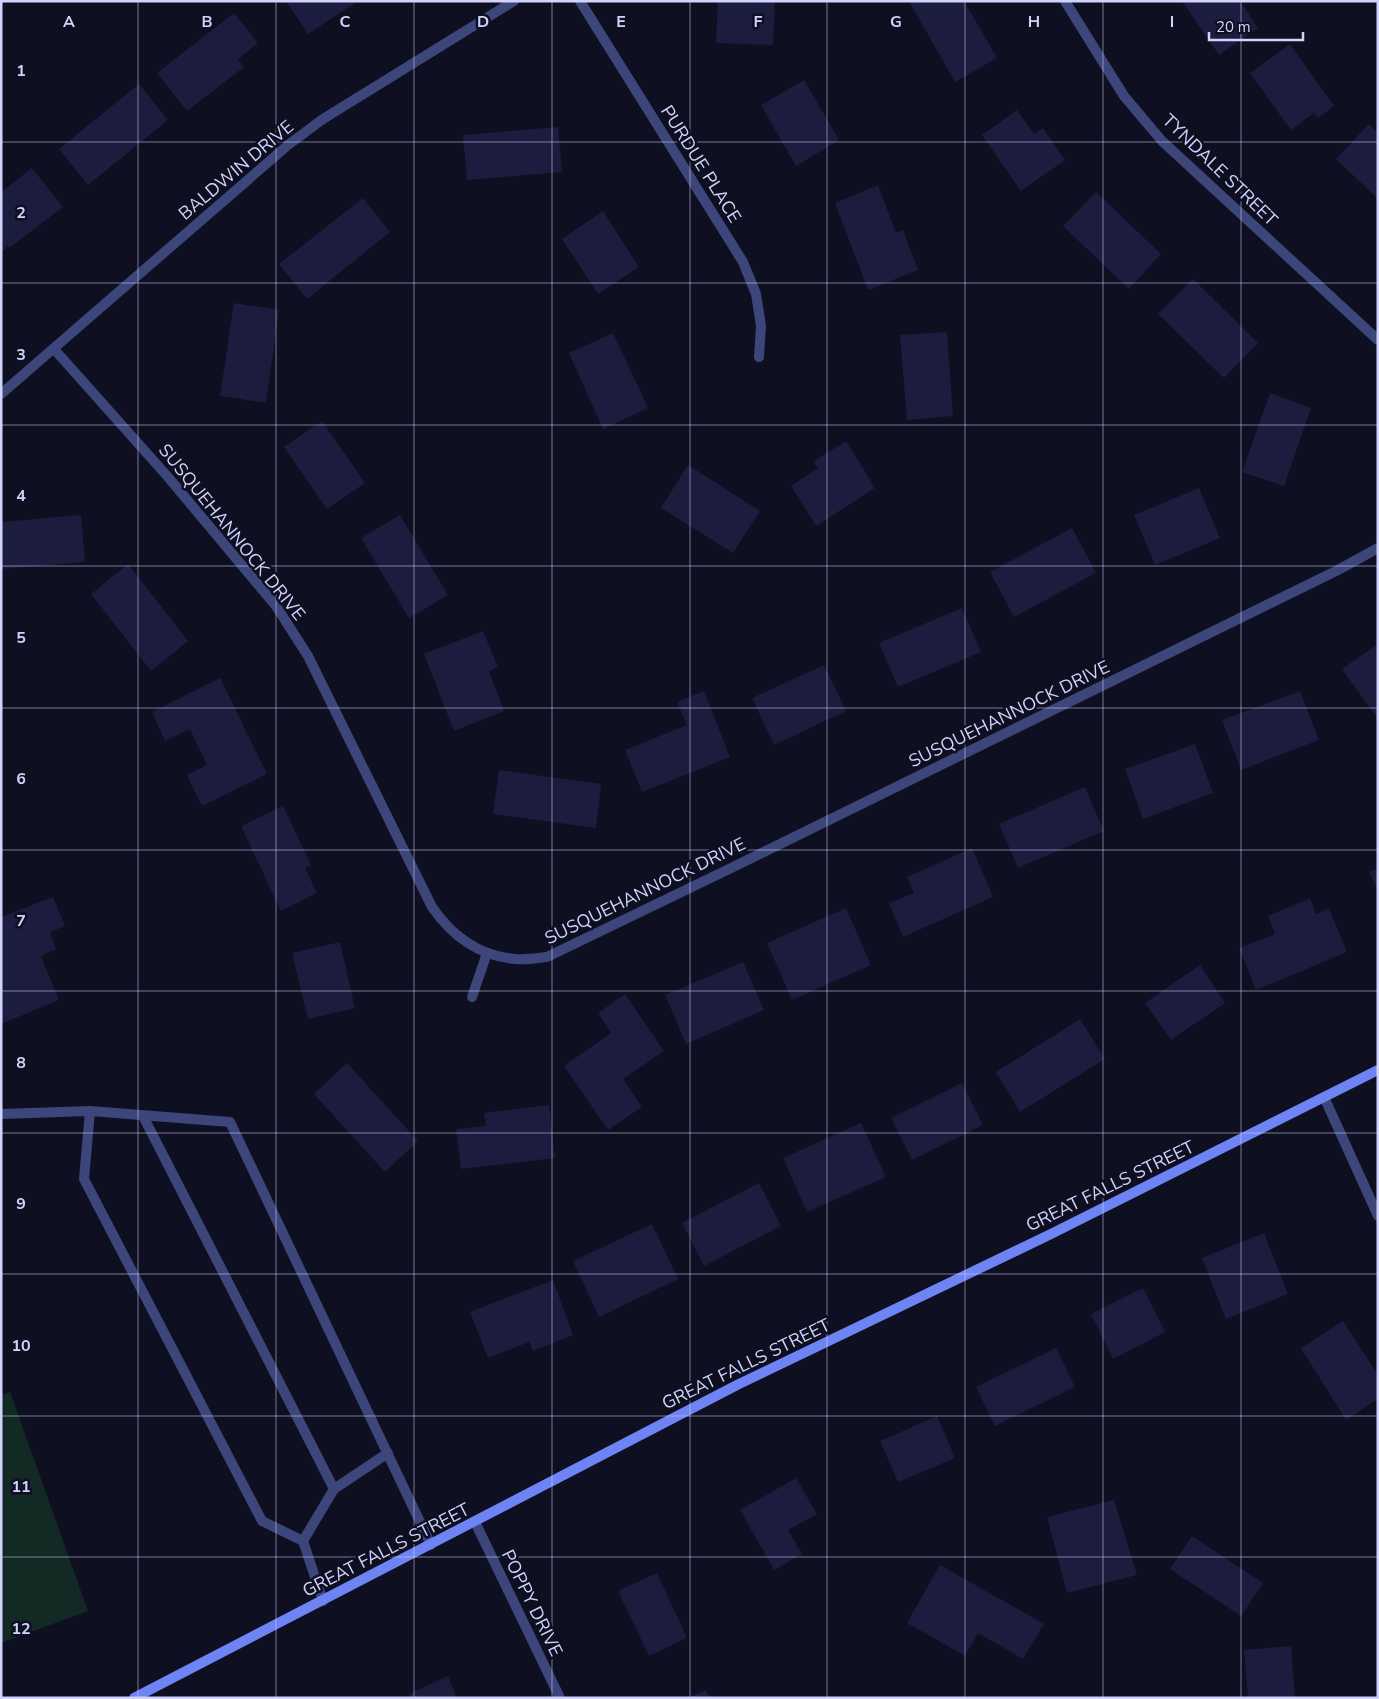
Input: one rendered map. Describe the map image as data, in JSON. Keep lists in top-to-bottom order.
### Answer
{
  "streets": {
    "main road": ["GREAT FALLS STREET"],
    "street": [
      "PURDUE PLACE",
      "BALDWIN DRIVE",
      "TYNDALE STREET",
      "SUSQUEHANNOCK DRIVE",
      "POPPY DRIVE"
    ]
  },
  "crossings": [
    ["BALDWIN DRIVE", "SUSQUEHANNOCK DRIVE"],
    ["GREAT FALLS STREET", "POPPY DRIVE"]
  ],
  "scale_bar": "20 m",
  "grid": {
    "columns": [
      "A",
      "B",
      "C",
      "D",
      "E",
      "F",
      "G",
      "H",
      "I"
    ],
    "rows": [
      "1",
      "2",
      "3",
      "4",
      "5",
      "6",
      "7",
      "8",
      "9",
      "10",
      "11",
      "12"
    ]
  }
}
